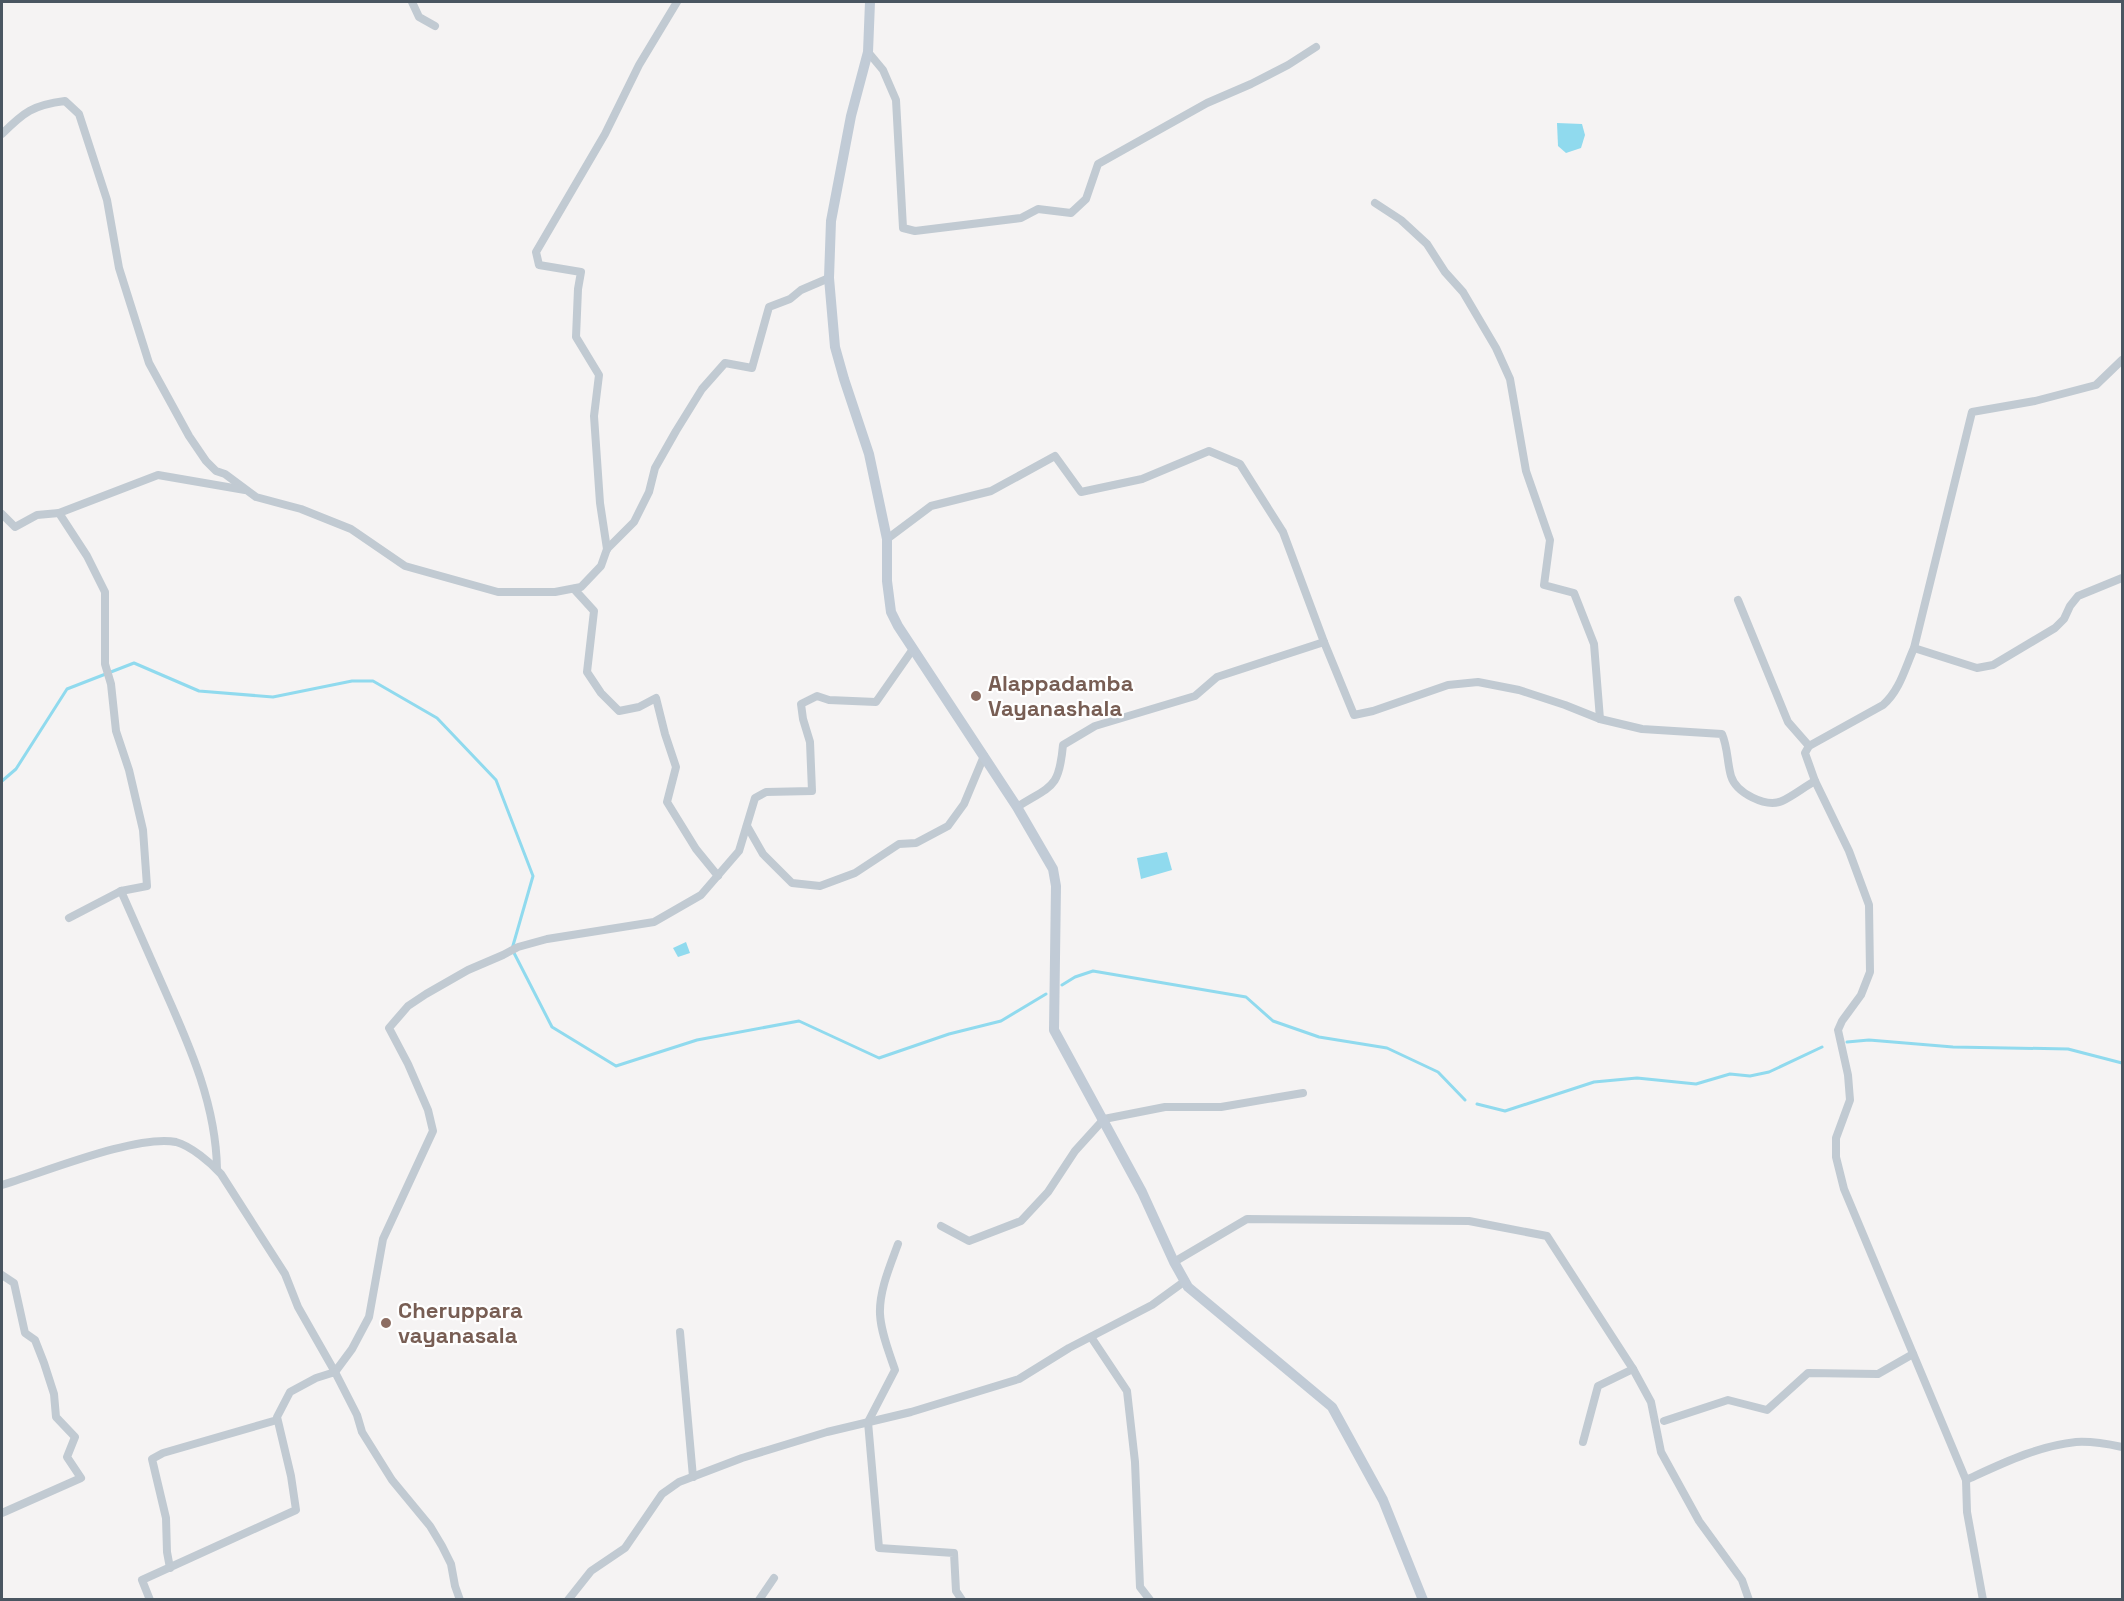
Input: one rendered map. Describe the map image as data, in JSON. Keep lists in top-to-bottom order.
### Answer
{
  "places": ["Alappadamba Vayanashala", "Cheruppara vayanasala"]
}
